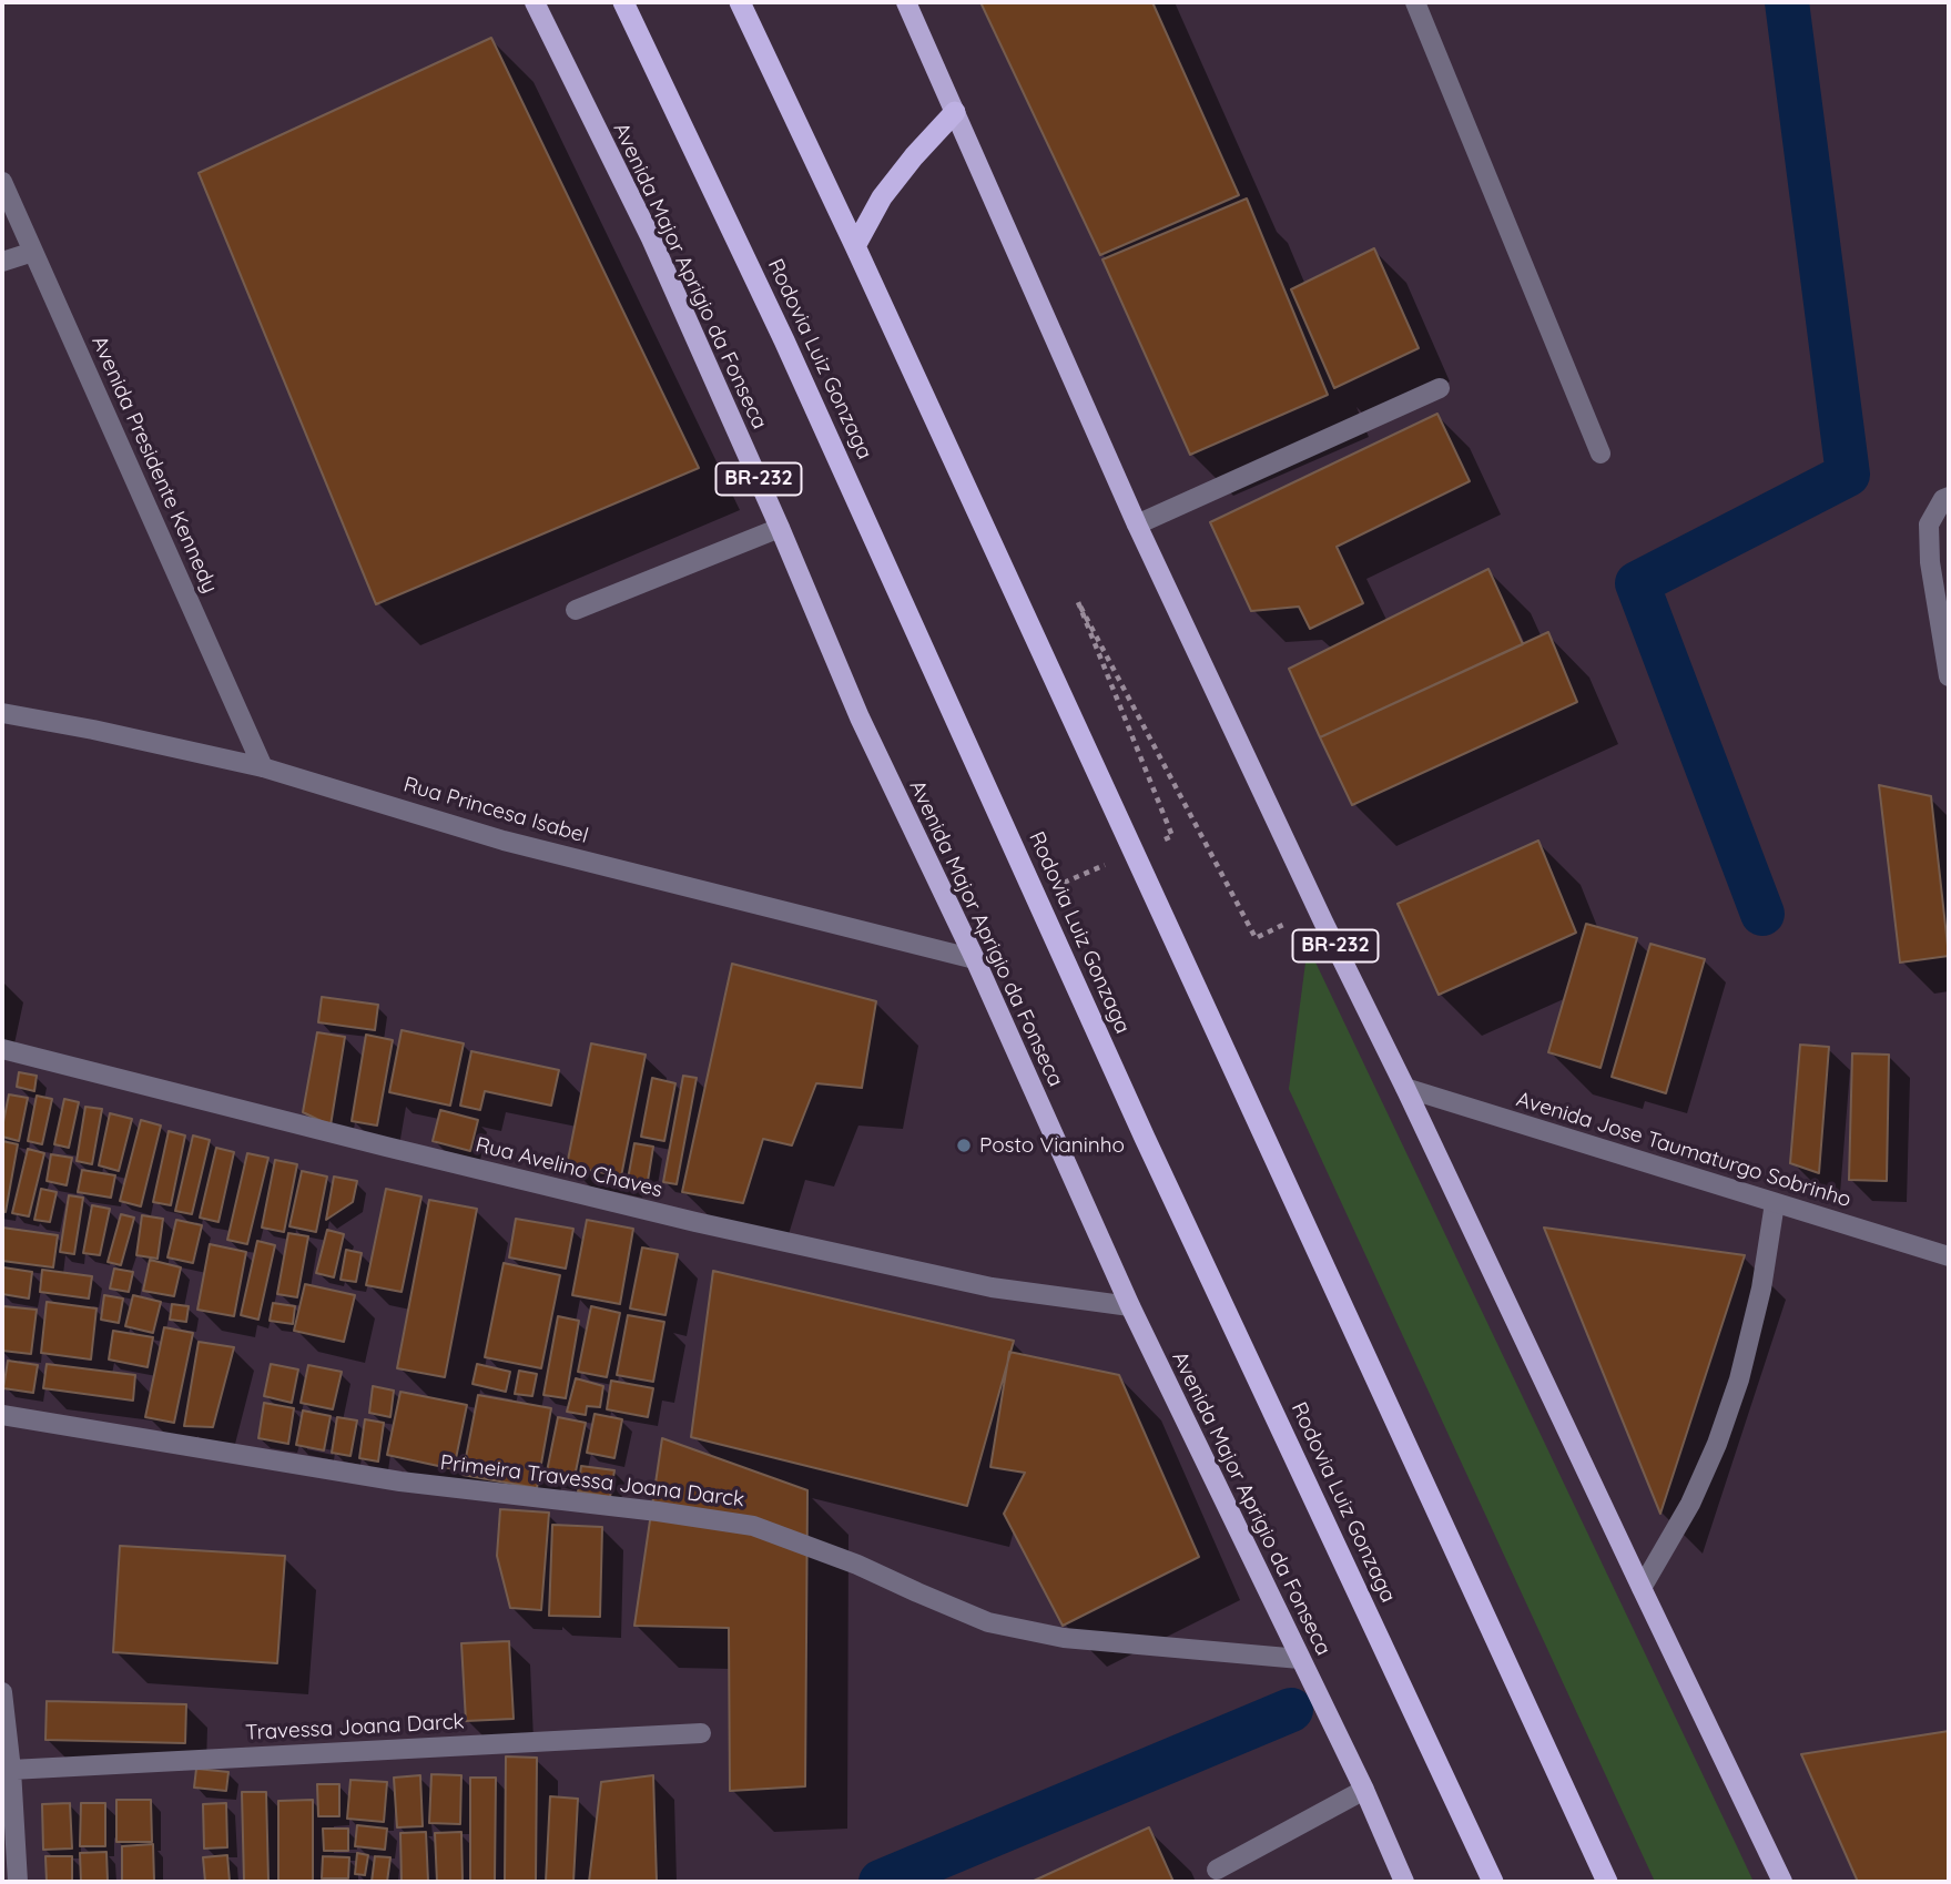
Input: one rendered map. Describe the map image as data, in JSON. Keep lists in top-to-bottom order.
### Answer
{
  "streets": {
    "highway": ["Rodovia Luiz Gonzaga"],
    "main road": ["Avenida Major Aprigio da Fonseca", "BR-232"],
    "street": [
      "Avenida Presidente Kennedy",
      "Rua Princesa Isabel",
      "Avenida Jose Taumaturgo Sobrinho",
      "Rua Avelino Chaves",
      "Primeira Travessa Joana Darck",
      "Travessa Joana Darck"
    ]
  },
  "crossings": [
    ["Avenida Major Aprigio da Fonseca", "Rua Princesa Isabel"],
    ["Avenida Major Aprigio da Fonseca", "Rua Avelino Chaves"],
    ["Avenida Major Aprigio da Fonseca", "Primeira Travessa Joana Darck"],
    ["Avenida Presidente Kennedy", "Rua Princesa Isabel"],
    ["BR-232", "Avenida Jose Taumaturgo Sobrinho"]
  ],
  "places": ["Posto Vianinho"]
}
